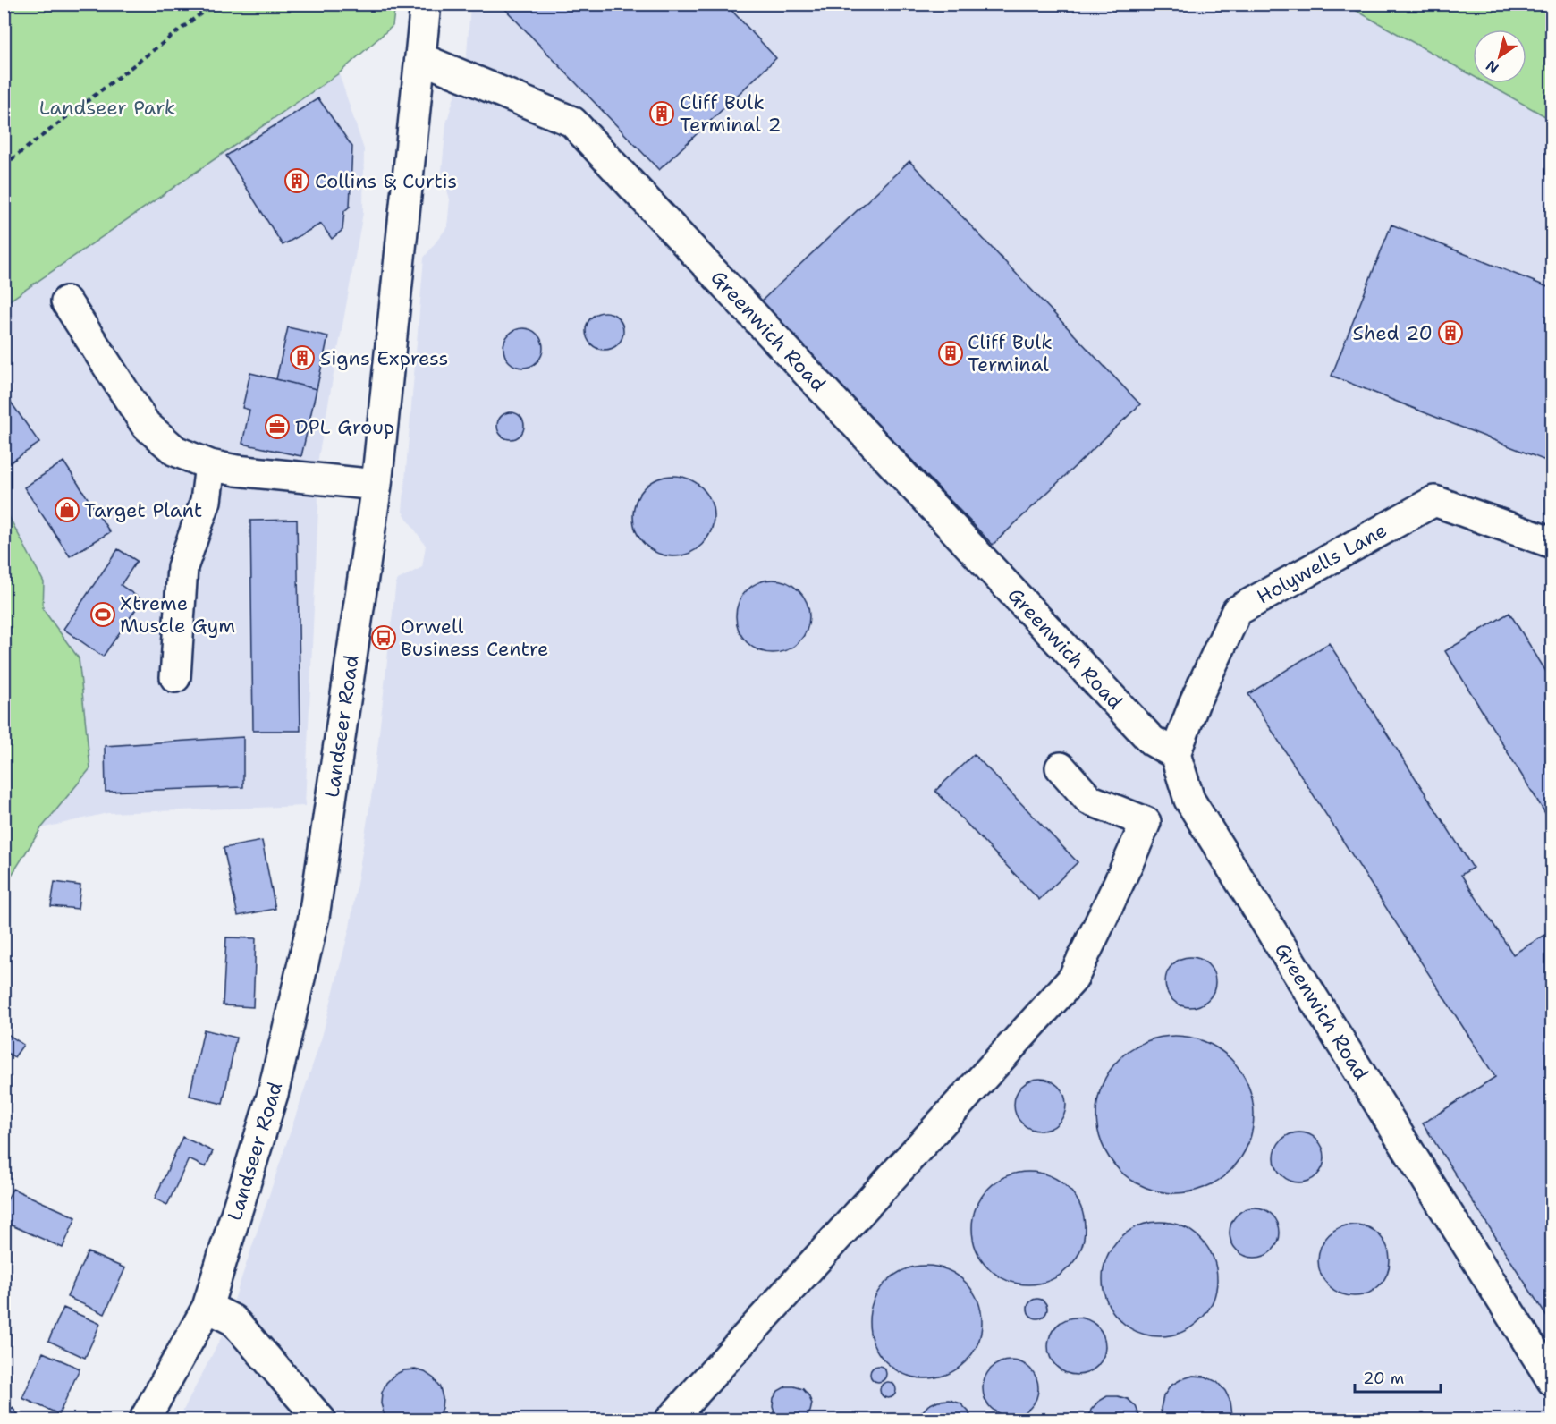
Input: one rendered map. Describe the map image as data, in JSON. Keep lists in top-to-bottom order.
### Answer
{
  "streets": {
    "street": ["Greenwich Road", "Holywells Lane", "Landseer Road"]
  },
  "crossings": [
    ["Greenwich Road", "Holywells Lane"],
    ["Greenwich Road", "Landseer Road"]
  ],
  "parks": ["Landseer Park"],
  "places": {
    "building": [
      "Cliff Bulk Terminal 2",
      "Collins & Curtis",
      "Shed 20",
      "Cliff Bulk Terminal",
      "Signs Express"
    ],
    "office": ["DPL Group"],
    "shop": ["Target Plant"],
    "sports": ["Xtreme Muscle Gym"],
    "bus stop": ["Orwell Business Centre"]
  },
  "scale_bar": "20 m",
  "north": "bottom left"
}
